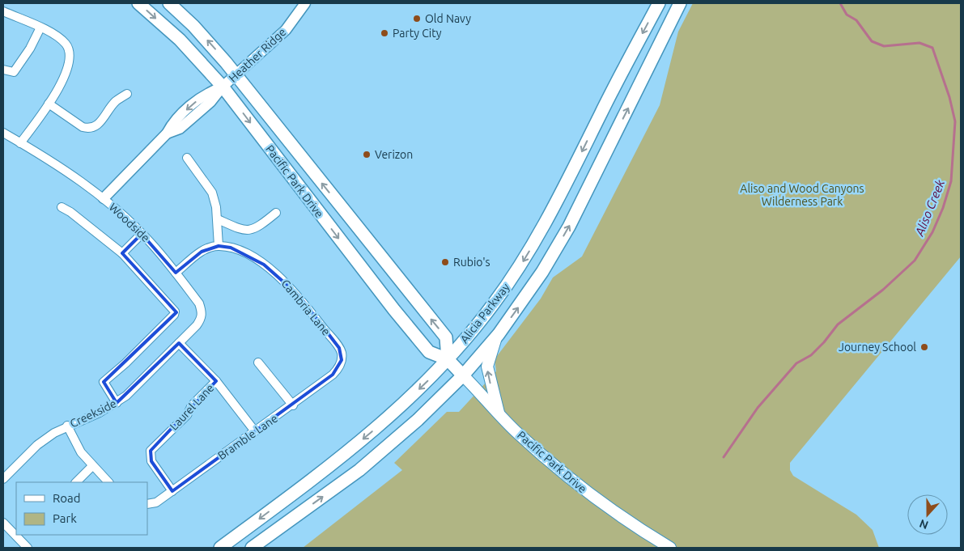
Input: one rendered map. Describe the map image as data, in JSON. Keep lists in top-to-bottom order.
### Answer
{
  "streets": {
    "main road": ["Pacific Park Drive", "Alicia Parkway"],
    "street": [
      "Heather Ridge",
      "Woodside",
      "Cambria Lane",
      "Laurel Lane",
      "Creekside",
      "Bramble Lane"
    ]
  },
  "crossings": [
    ["Heather Ridge", "Pacific Park Drive"],
    ["Heather Ridge", "Woodside"],
    ["Pacific Park Drive", "Alicia Parkway"],
    ["Woodside", "Creekside"],
    ["Cambria Lane", "Bramble Lane"],
    ["Laurel Lane", "Bramble Lane"]
  ],
  "water": ["Aliso Creek"],
  "parks": ["Aliso and Wood Canyons Wilderness Park"],
  "places": [
    "Old Navy",
    "Party City",
    "Verizon",
    "Rubio's",
    "Journey School"
  ],
  "legend": ["Road", "Park"],
  "north": "bottom"
}
